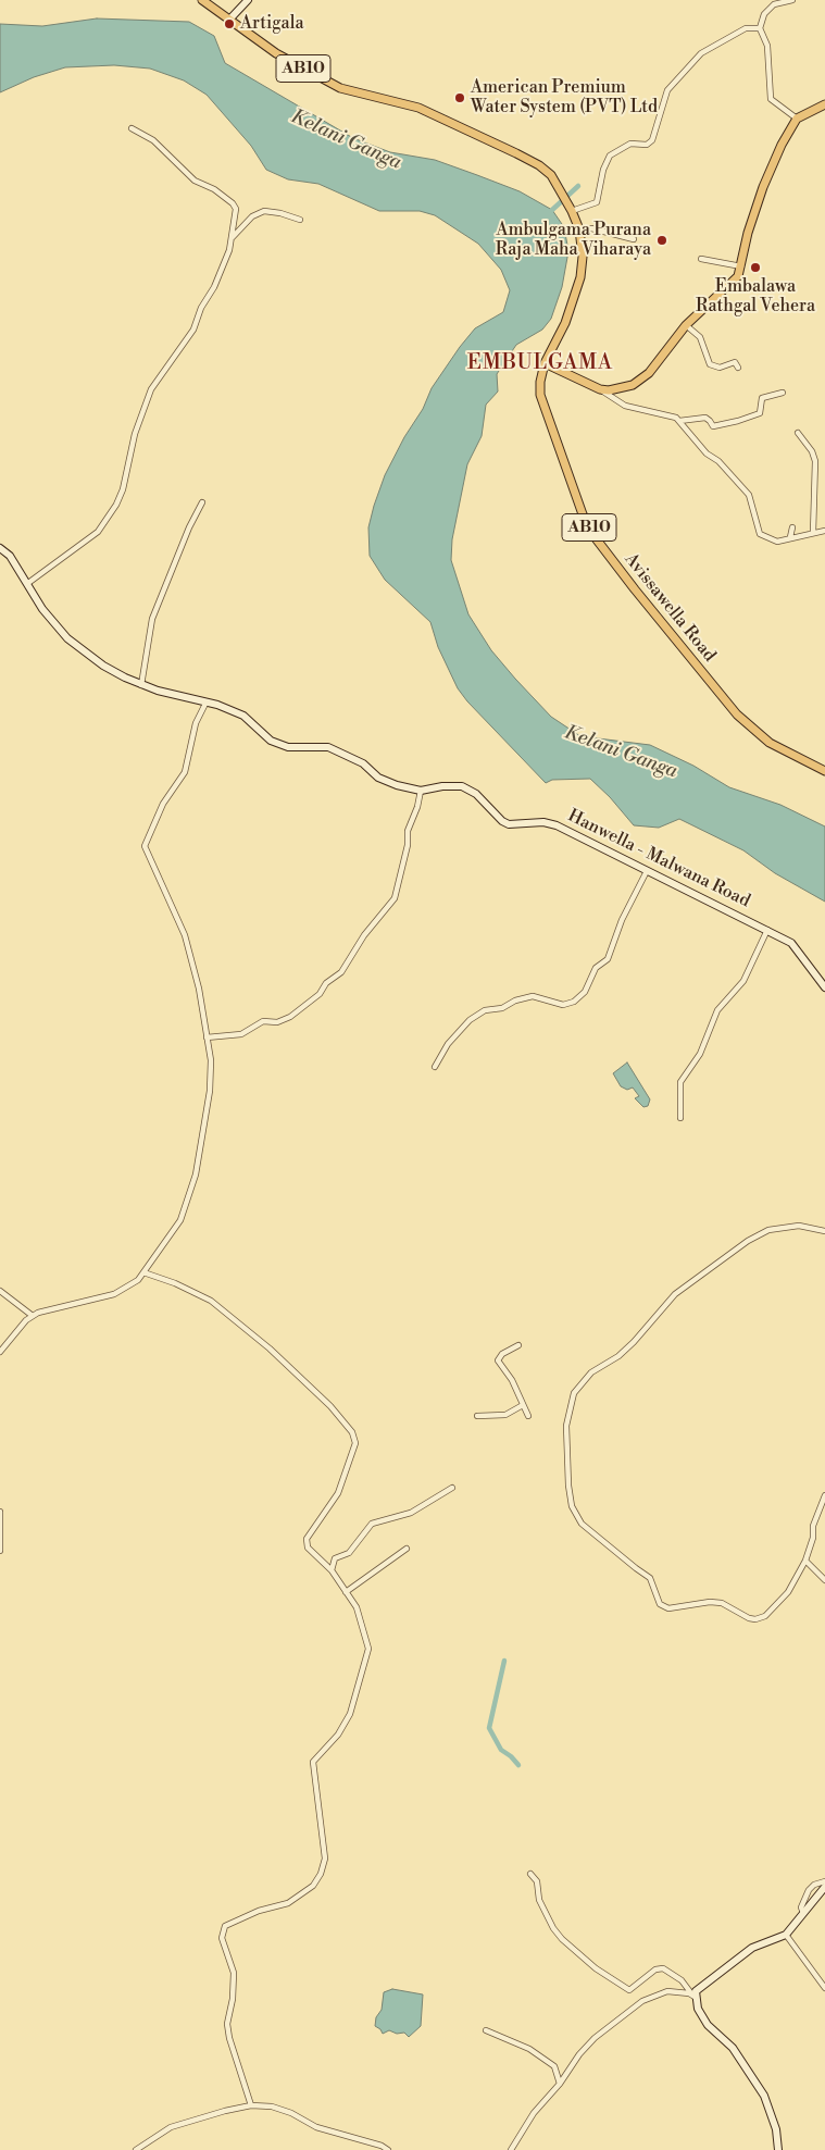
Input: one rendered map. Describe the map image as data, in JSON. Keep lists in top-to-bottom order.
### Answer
{
  "streets": {
    "main road": ["AB10", "Avissawella Road"],
    "street": ["Hanwella - Malwana Road"]
  },
  "districts": ["EMBULGAMA"],
  "water": ["Kelani Ganga"],
  "places": [
    "Artigala",
    "American Premium Water System (PVT) Ltd",
    "Ambulgama Purana Raja Maha Viharaya",
    "Embalawa Rathgal Vehera"
  ]
}
